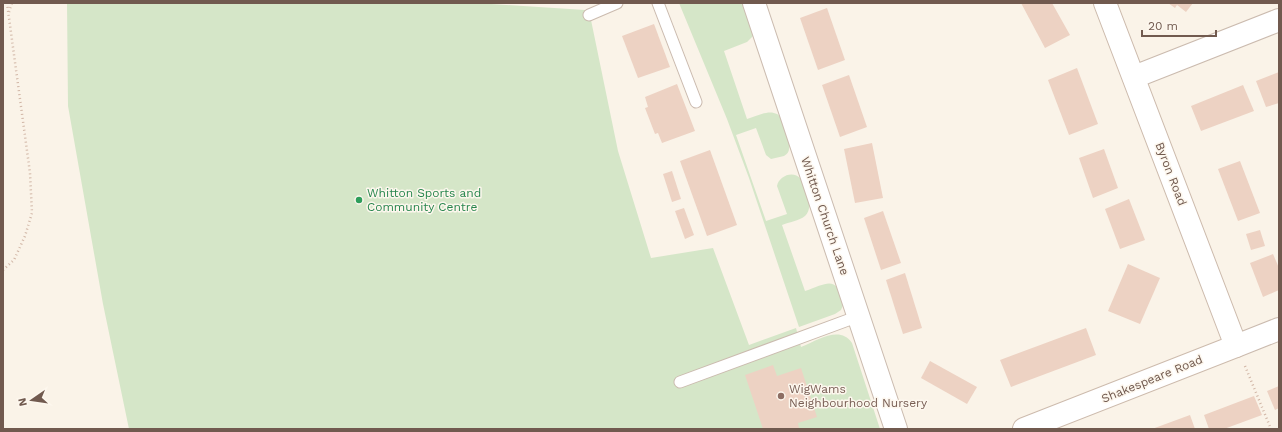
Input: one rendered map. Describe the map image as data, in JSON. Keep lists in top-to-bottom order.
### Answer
{
  "streets": {
    "street": ["Byron Road", "Whitton Church Lane", "Shakespeare Road"]
  },
  "crossings": [
    ["Byron Road", "Shakespeare Road"]
  ],
  "places": ["Whitton Sports and Community Centre", "WigWams Neighbourhood Nursery"],
  "scale_bar": "20 m",
  "north": "left"
}
